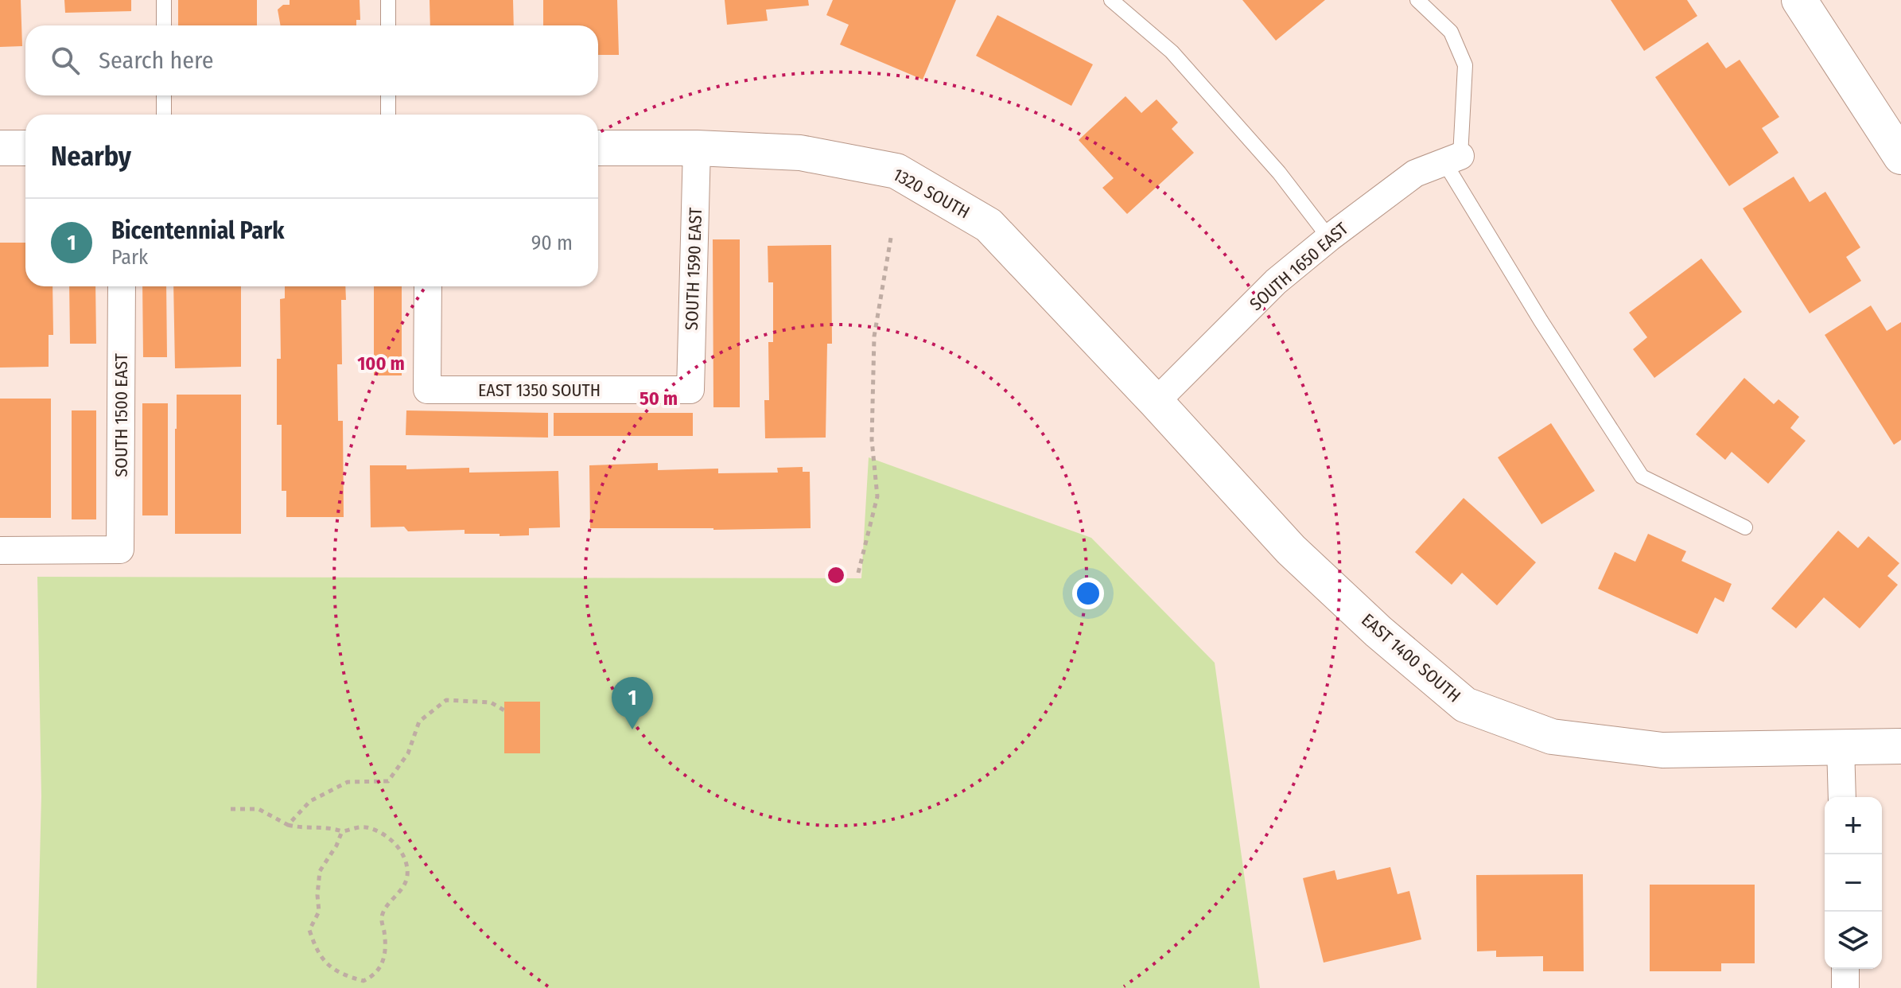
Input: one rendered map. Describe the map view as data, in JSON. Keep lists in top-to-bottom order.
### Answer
{
  "streets": {
    "street": [
      "1320 SOUTH",
      "SOUTH 1650 EAST",
      "SOUTH 1590 EAST",
      "EAST 1350 SOUTH",
      "SOUTH 1500 EAST",
      "EAST 1400 SOUTH"
    ]
  },
  "crossings": [
    ["1320 SOUTH", "SOUTH 1650 EAST"],
    ["1320 SOUTH", "SOUTH 1590 EAST"],
    ["1320 SOUTH", "EAST 1400 SOUTH"],
    ["SOUTH 1650 EAST", "EAST 1400 SOUTH"],
    ["SOUTH 1590 EAST", "EAST 1350 SOUTH"]
  ],
  "page": {
    "search": "Search here",
    "heading": "Nearby",
    "list": [
      {
        "mark": "1",
        "name": "Bicentennial Park",
        "note": "Park",
        "value": "90 m"
      }
    ],
    "pins": "1",
    "map_buttons": ["+", "−"]
  },
  "rings": ["100 m", "50 m"]
}
